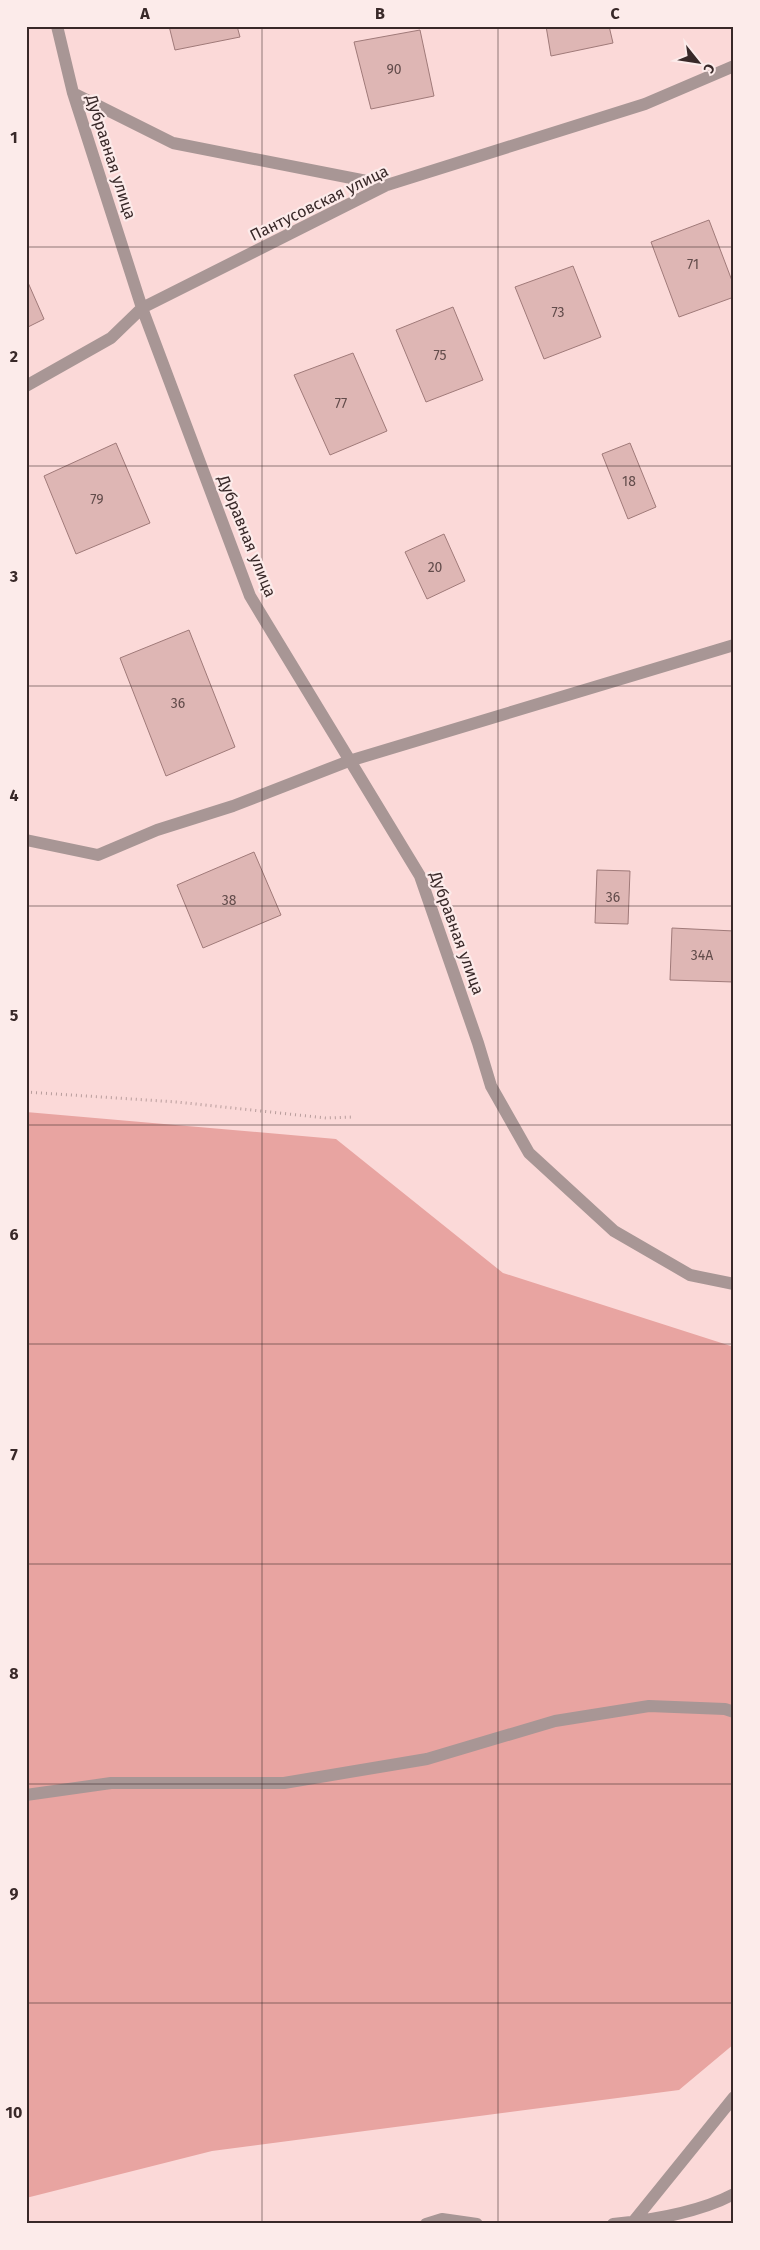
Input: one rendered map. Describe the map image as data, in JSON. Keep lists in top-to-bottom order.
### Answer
{
  "streets": {
    "street": ["Дубравная улица", "Пантусовская улица"]
  },
  "crossings": [
    ["Дубравная улица", "Пантусовская улица"]
  ],
  "house_numbers": [
    "90",
    "71",
    "73",
    "75",
    "77",
    "18",
    "79",
    "20",
    "36",
    "36",
    "38",
    "34А"
  ],
  "north": "bottom right",
  "grid": {
    "columns": ["A", "B", "C"],
    "rows": [
      "1",
      "2",
      "3",
      "4",
      "5",
      "6",
      "7",
      "8",
      "9",
      "10"
    ]
  }
}
